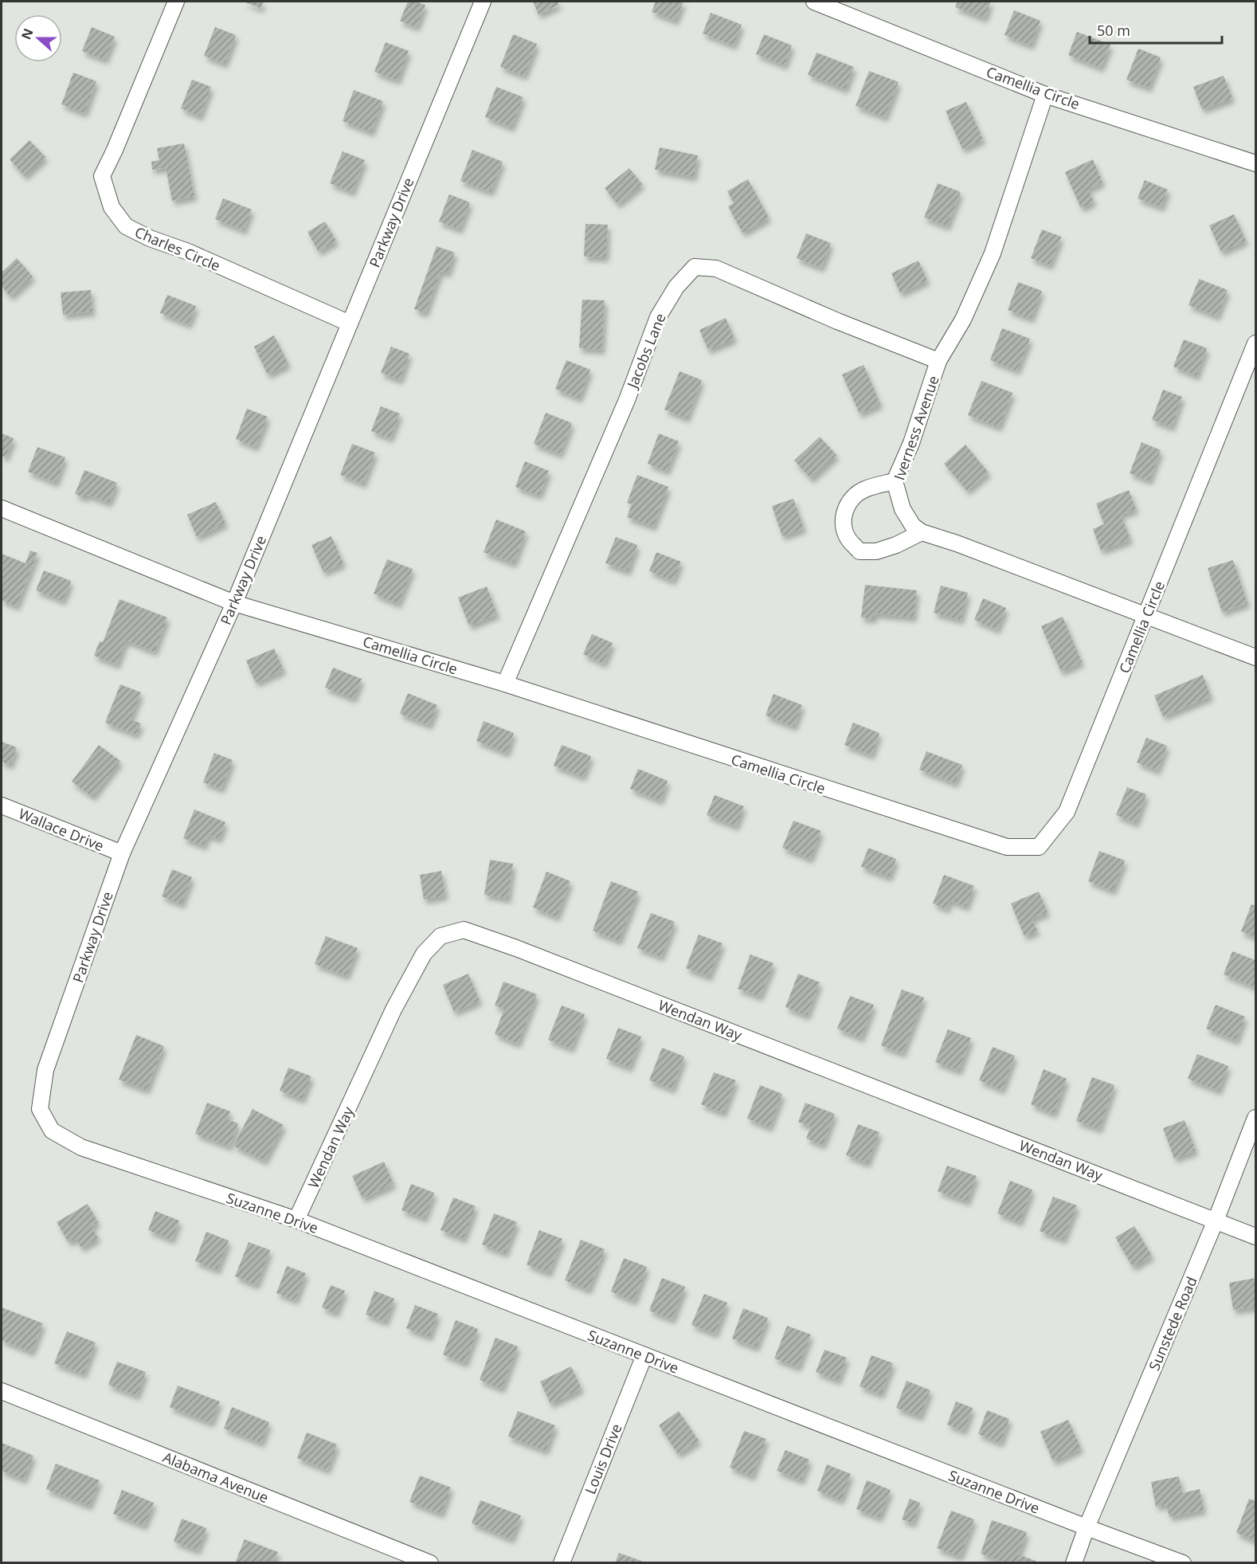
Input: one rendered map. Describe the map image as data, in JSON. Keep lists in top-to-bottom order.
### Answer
{
  "streets": {
    "street": [
      "Camellia Circle",
      "Parkway Drive",
      "Charles Circle",
      "Jacobs Lane",
      "Iverness Avenue",
      "Wallace Drive",
      "Wendan Way",
      "Suzanne Drive",
      "Sunstede Road",
      "Louis Drive",
      "Alabama Avenue"
    ]
  },
  "crossings": [
    ["Camellia Circle", "Parkway Drive"],
    ["Camellia Circle", "Jacobs Lane"],
    ["Camellia Circle", "Iverness Avenue"],
    ["Parkway Drive", "Charles Circle"],
    ["Parkway Drive", "Wallace Drive"],
    ["Parkway Drive", "Suzanne Drive"],
    ["Jacobs Lane", "Iverness Avenue"],
    ["Wendan Way", "Suzanne Drive"],
    ["Wendan Way", "Sunstede Road"],
    ["Suzanne Drive", "Sunstede Road"],
    ["Suzanne Drive", "Louis Drive"]
  ],
  "scale_bar": "50 m",
  "north": "left"
}
